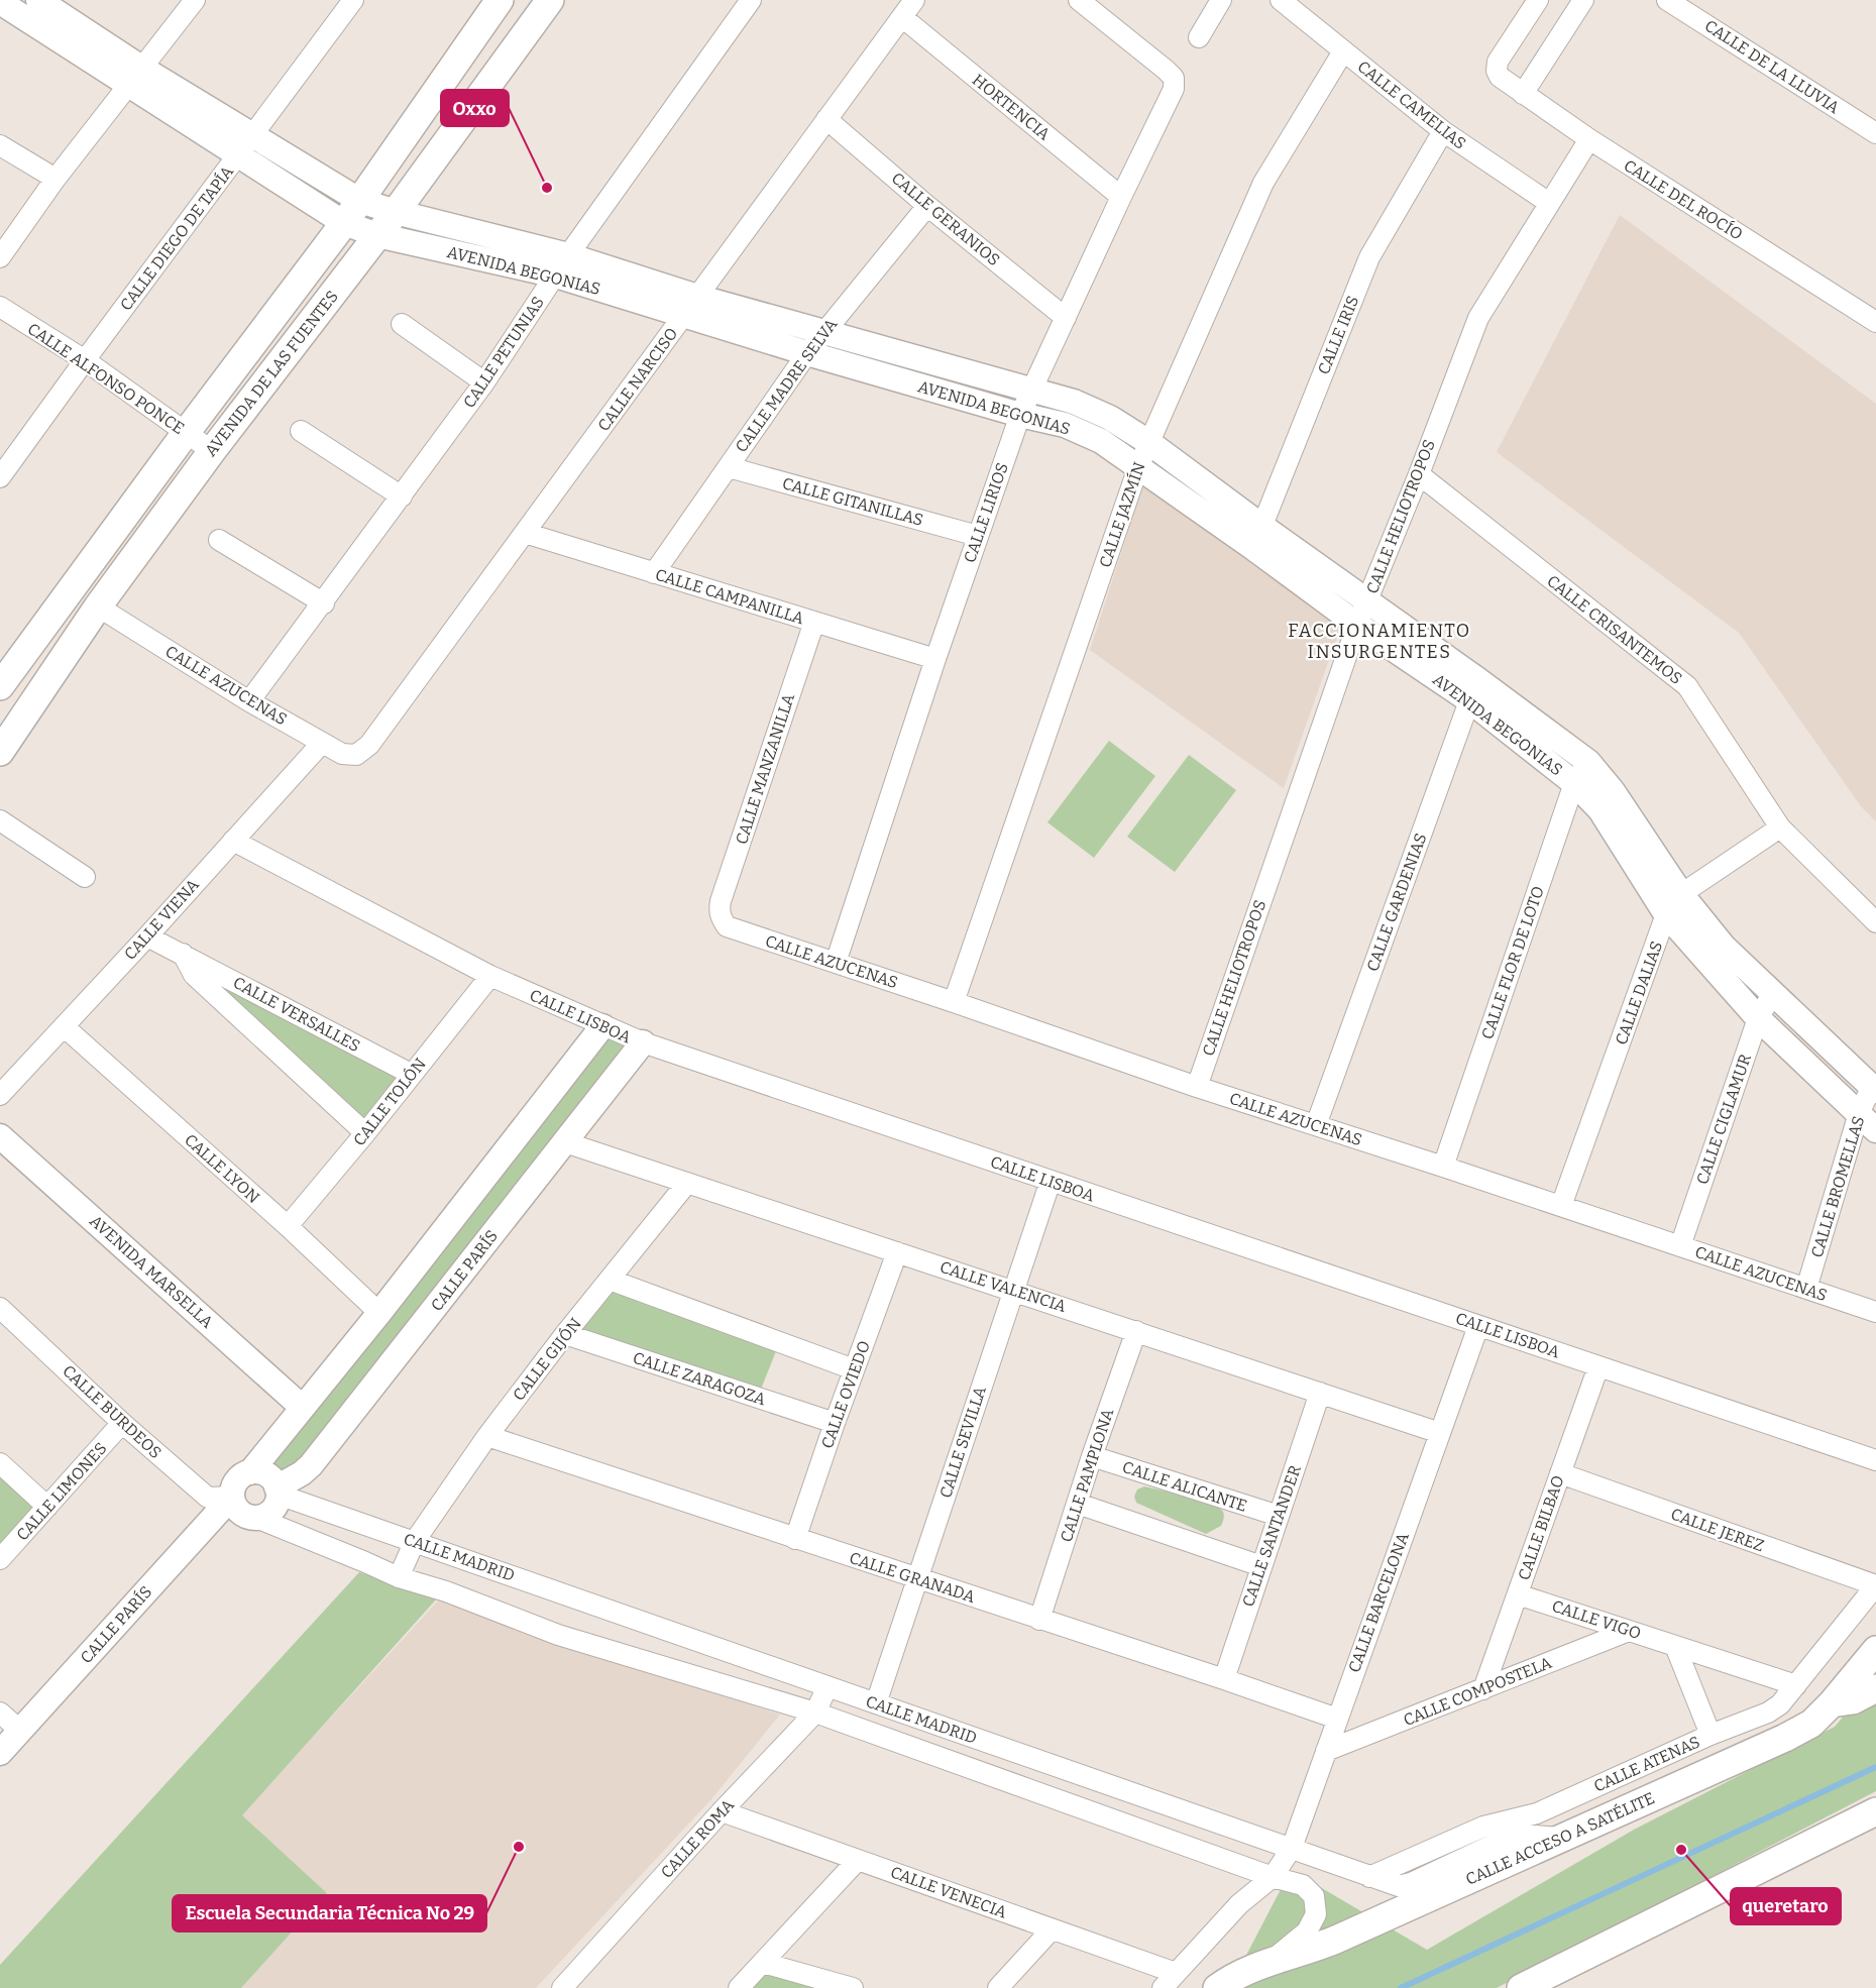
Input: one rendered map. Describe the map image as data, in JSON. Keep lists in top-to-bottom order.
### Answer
{
  "streets": {
    "main road": ["AVENIDA DE LAS FUENTES", "CALLE ACCESO A SATÉLITE"],
    "street": [
      "CALLE DE LA LLUVIA",
      "CALLE CAMELIAS",
      "HORTENCIA",
      "CALLE DEL ROCÍO",
      "CALLE GERANIOS",
      "CALLE DIEGO DE TAPÍA",
      "AVENIDA BEGONIAS",
      "CALLE IRIS",
      "CALLE PETUNIAS",
      "CALLE ALFONSO PONCE",
      "CALLE NARCISO",
      "CALLE MADRE SELVA",
      "CALLE GITANILLAS",
      "CALLE LIRIOS",
      "CALLE JAZMÍN",
      "CALLE HELIOTROPOS",
      "CALLE CAMPANILLA",
      "CALLE CRISANTEMOS",
      "CALLE AZUCENAS",
      "CALLE MANZANILLA",
      "CALLE GARDENIAS",
      "CALLE VIENA",
      "CALLE FLOR DE LOTO",
      "CALLE DALIAS",
      "CALLE VERSALLES",
      "CALLE LISBOA",
      "CALLE TOLÓN",
      "CALLE CIGLAMUR",
      "CALLE LYON",
      "CALLE BROMELLAS",
      "CALLE PARÍS",
      "AVENIDA MARSELLA",
      "CALLE VALENCIA",
      "CALLE GIJÓN",
      "CALLE ZARAGOZA",
      "CALLE OVIEDO",
      "CALLE BURDEOS",
      "CALLE SEVILLA",
      "CALLE PAMPLONA",
      "CALLE ALICANTE",
      "CALLE LIMONES",
      "CALLE BILBAO",
      "CALLE JEREZ",
      "CALLE SANTANDER",
      "CALLE MADRID",
      "CALLE GRANADA",
      "CALLE BARCELONA",
      "CALLE VIGO",
      "CALLE COMPOSTELA",
      "CALLE ATENAS",
      "CALLE ROMA",
      "CALLE VENECIA"
    ]
  },
  "crossings": [
    ["CALLE CAMELIAS", "CALLE IRIS"],
    ["CALLE CAMELIAS", "CALLE JAZMÍN"],
    ["CALLE CAMELIAS", "CALLE HELIOTROPOS"],
    ["HORTENCIA", "CALLE NARCISO"],
    ["HORTENCIA", "CALLE LIRIOS"],
    ["CALLE DEL ROCÍO", "CALLE HELIOTROPOS"],
    ["CALLE GERANIOS", "CALLE NARCISO"],
    ["CALLE GERANIOS", "CALLE MADRE SELVA"],
    ["CALLE GERANIOS", "CALLE LIRIOS"],
    ["CALLE DIEGO DE TAPÍA", "AVENIDA BEGONIAS"],
    ["CALLE DIEGO DE TAPÍA", "CALLE ALFONSO PONCE"],
    ["AVENIDA BEGONIAS", "CALLE IRIS"],
    ["AVENIDA BEGONIAS", "CALLE PETUNIAS"],
    ["AVENIDA BEGONIAS", "AVENIDA DE LAS FUENTES"],
    ["AVENIDA BEGONIAS", "CALLE NARCISO"],
    ["AVENIDA BEGONIAS", "CALLE MADRE SELVA"],
    ["AVENIDA BEGONIAS", "CALLE LIRIOS"],
    ["AVENIDA BEGONIAS", "CALLE JAZMÍN"],
    ["AVENIDA BEGONIAS", "CALLE HELIOTROPOS"],
    ["AVENIDA BEGONIAS", "CALLE GARDENIAS"],
    ["AVENIDA BEGONIAS", "CALLE FLOR DE LOTO"],
    ["AVENIDA BEGONIAS", "CALLE DALIAS"],
    ["AVENIDA BEGONIAS", "CALLE CIGLAMUR"],
    ["AVENIDA BEGONIAS", "CALLE BROMELLAS"],
    ["CALLE PETUNIAS", "CALLE AZUCENAS"],
    ["AVENIDA DE LAS FUENTES", "CALLE ALFONSO PONCE"],
    ["AVENIDA DE LAS FUENTES", "CALLE AZUCENAS"],
    ["CALLE NARCISO", "CALLE CAMPANILLA"],
    ["CALLE NARCISO", "CALLE AZUCENAS"],
    ["CALLE MADRE SELVA", "CALLE GITANILLAS"],
    ["CALLE MADRE SELVA", "CALLE CAMPANILLA"],
    ["CALLE GITANILLAS", "CALLE LIRIOS"],
    ["CALLE LIRIOS", "CALLE CAMPANILLA"],
    ["CALLE LIRIOS", "CALLE AZUCENAS"],
    ["CALLE JAZMÍN", "CALLE AZUCENAS"],
    ["CALLE HELIOTROPOS", "CALLE CRISANTEMOS"],
    ["CALLE HELIOTROPOS", "CALLE AZUCENAS"],
    ["CALLE CAMPANILLA", "CALLE MANZANILLA"],
    ["CALLE CRISANTEMOS", "CALLE DALIAS"],
    ["CALLE AZUCENAS", "CALLE MANZANILLA"],
    ["CALLE AZUCENAS", "CALLE GARDENIAS"],
    ["CALLE AZUCENAS", "CALLE VIENA"],
    ["CALLE AZUCENAS", "CALLE FLOR DE LOTO"],
    ["CALLE AZUCENAS", "CALLE DALIAS"],
    ["CALLE AZUCENAS", "CALLE CIGLAMUR"],
    ["CALLE AZUCENAS", "CALLE BROMELLAS"],
    ["CALLE VIENA", "CALLE VERSALLES"],
    ["CALLE VIENA", "CALLE LISBOA"],
    ["CALLE VIENA", "CALLE LYON"],
    ["CALLE VERSALLES", "CALLE TOLÓN"],
    ["CALLE LISBOA", "CALLE TOLÓN"],
    ["CALLE LISBOA", "CALLE PARÍS"],
    ["CALLE LISBOA", "CALLE SEVILLA"],
    ["CALLE LISBOA", "CALLE BILBAO"],
    ["CALLE LISBOA", "CALLE BARCELONA"],
    ["CALLE TOLÓN", "CALLE LYON"],
    ["CALLE PARÍS", "CALLE VALENCIA"],
    ["CALLE PARÍS", "CALLE BURDEOS"],
    ["CALLE PARÍS", "CALLE MADRID"],
    ["CALLE VALENCIA", "CALLE GIJÓN"],
    ["CALLE VALENCIA", "CALLE OVIEDO"],
    ["CALLE VALENCIA", "CALLE SEVILLA"],
    ["CALLE VALENCIA", "CALLE PAMPLONA"],
    ["CALLE VALENCIA", "CALLE SANTANDER"],
    ["CALLE VALENCIA", "CALLE BARCELONA"],
    ["CALLE GIJÓN", "CALLE ZARAGOZA"],
    ["CALLE GIJÓN", "CALLE MADRID"],
    ["CALLE GIJÓN", "CALLE GRANADA"],
    ["CALLE ZARAGOZA", "CALLE OVIEDO"],
    ["CALLE OVIEDO", "CALLE GRANADA"],
    ["CALLE BURDEOS", "CALLE LIMONES"],
    ["CALLE BURDEOS", "CALLE MADRID"],
    ["CALLE SEVILLA", "CALLE MADRID"],
    ["CALLE SEVILLA", "CALLE GRANADA"],
    ["CALLE PAMPLONA", "CALLE ALICANTE"],
    ["CALLE PAMPLONA", "CALLE GRANADA"],
    ["CALLE ALICANTE", "CALLE SANTANDER"],
    ["CALLE BILBAO", "CALLE JEREZ"],
    ["CALLE BILBAO", "CALLE VIGO"],
    ["CALLE BILBAO", "CALLE COMPOSTELA"],
    ["CALLE JEREZ", "CALLE ATENAS"],
    ["CALLE SANTANDER", "CALLE GRANADA"],
    ["CALLE MADRID", "CALLE BARCELONA"],
    ["CALLE MADRID", "CALLE ATENAS"],
    ["CALLE MADRID", "CALLE ROMA"],
    ["CALLE MADRID", "CALLE ACCESO A SATÉLITE"],
    ["CALLE GRANADA", "CALLE BARCELONA"],
    ["CALLE BARCELONA", "CALLE COMPOSTELA"],
    ["CALLE VIGO", "CALLE COMPOSTELA"],
    ["CALLE VIGO", "CALLE ATENAS"],
    ["CALLE ROMA", "CALLE VENECIA"]
  ],
  "districts": ["FACCIONAMIENTO INSURGENTES"],
  "places": ["Oxxo", "Escuela Secundaria Técnica No 29", "queretaro"]
}
